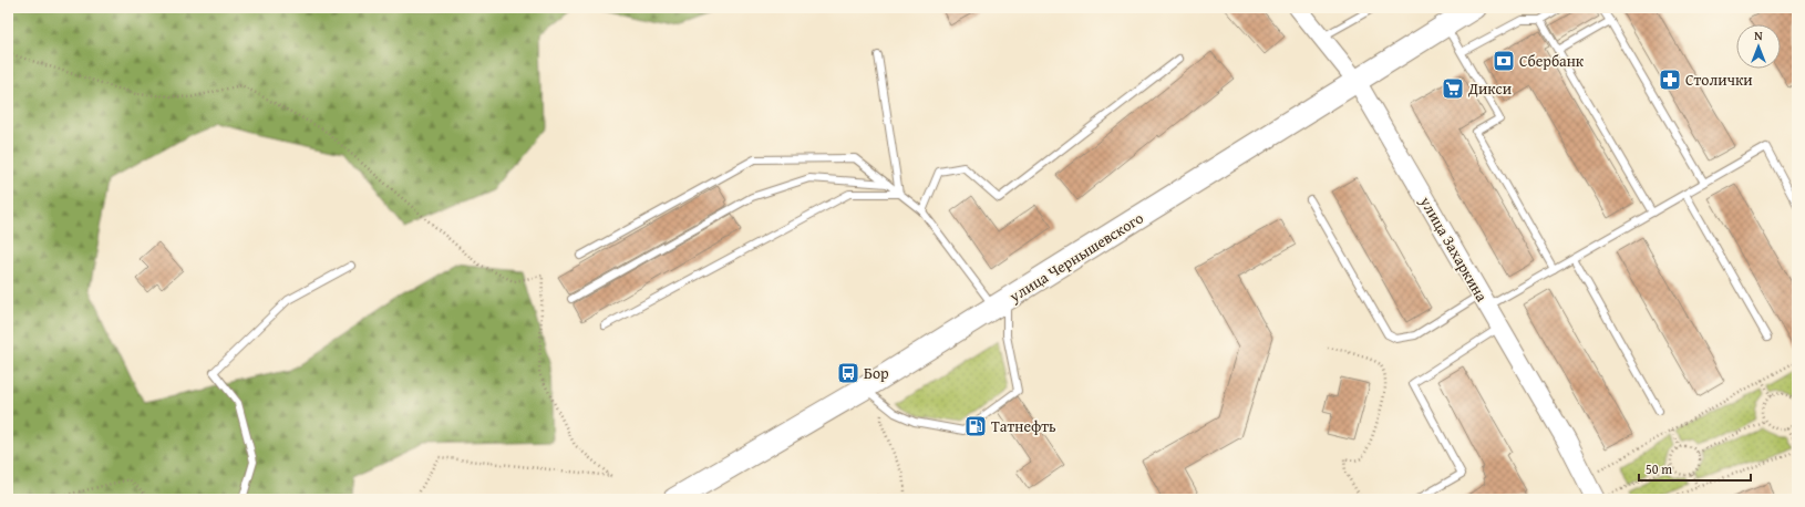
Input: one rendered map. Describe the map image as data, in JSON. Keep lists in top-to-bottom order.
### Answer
{
  "streets": {
    "main road": ["улица Чернышевского"],
    "street": ["улица Захаркина"]
  },
  "crossings": [
    ["улица Захаркина", "улица Чернышевского"]
  ],
  "places": {
    "bank": ["Сбербанк"],
    "pharmacy": ["Столички"],
    "supermarket": ["Дикси"],
    "bus stop": ["Бор"],
    "fuel station": ["Татнефть"]
  },
  "scale_bar": "50 m",
  "north": "top"
}
